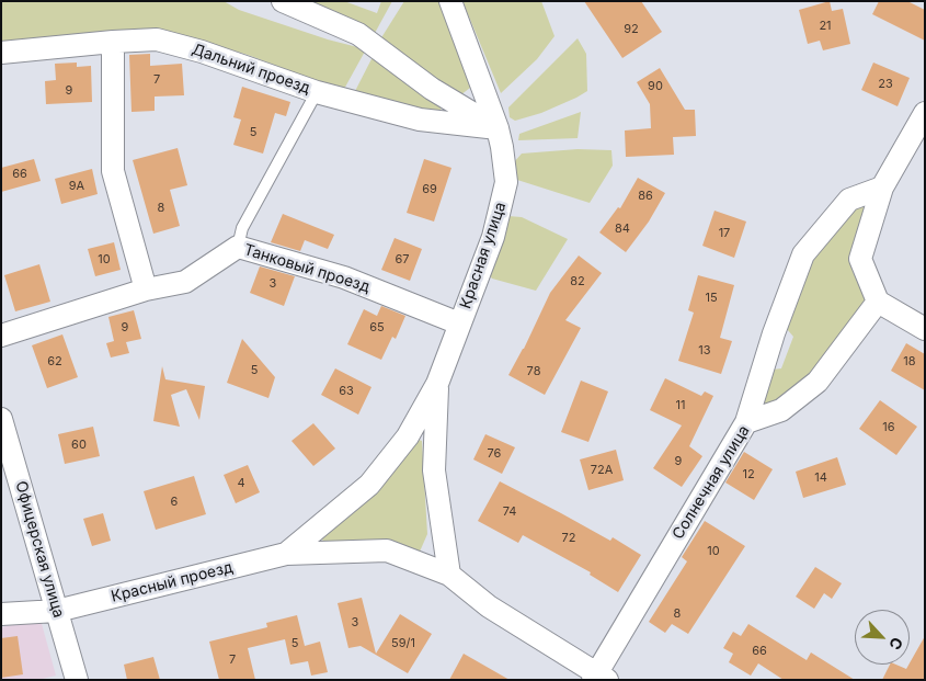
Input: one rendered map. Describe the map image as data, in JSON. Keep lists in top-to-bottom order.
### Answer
{
  "streets": {
    "street": [
      "Дальний проезд",
      "Красная улица",
      "Танковый проезд",
      "Солнечная улица",
      "Офицерская улица",
      "Красный проезд"
    ]
  },
  "crossings": [
    ["Дальний проезд", "Красная улица"],
    ["Красная улица", "Танковый проезд"],
    ["Красная улица", "Красный проезд"],
    ["Офицерская улица", "Красный проезд"]
  ],
  "house_numbers": [
    "21",
    "92",
    "7",
    "23",
    "90",
    "9",
    "5",
    "66",
    "9А",
    "69",
    "86",
    "8",
    "84",
    "17",
    "10",
    "67",
    "82",
    "3",
    "15",
    "9",
    "65",
    "13",
    "62",
    "18",
    "5",
    "78",
    "63",
    "11",
    "16",
    "60",
    "76",
    "9",
    "72А",
    "12",
    "14",
    "4",
    "6",
    "74",
    "72",
    "10",
    "8",
    "3",
    "5",
    "59/1",
    "66",
    "7"
  ],
  "north": "bottom right"
}
